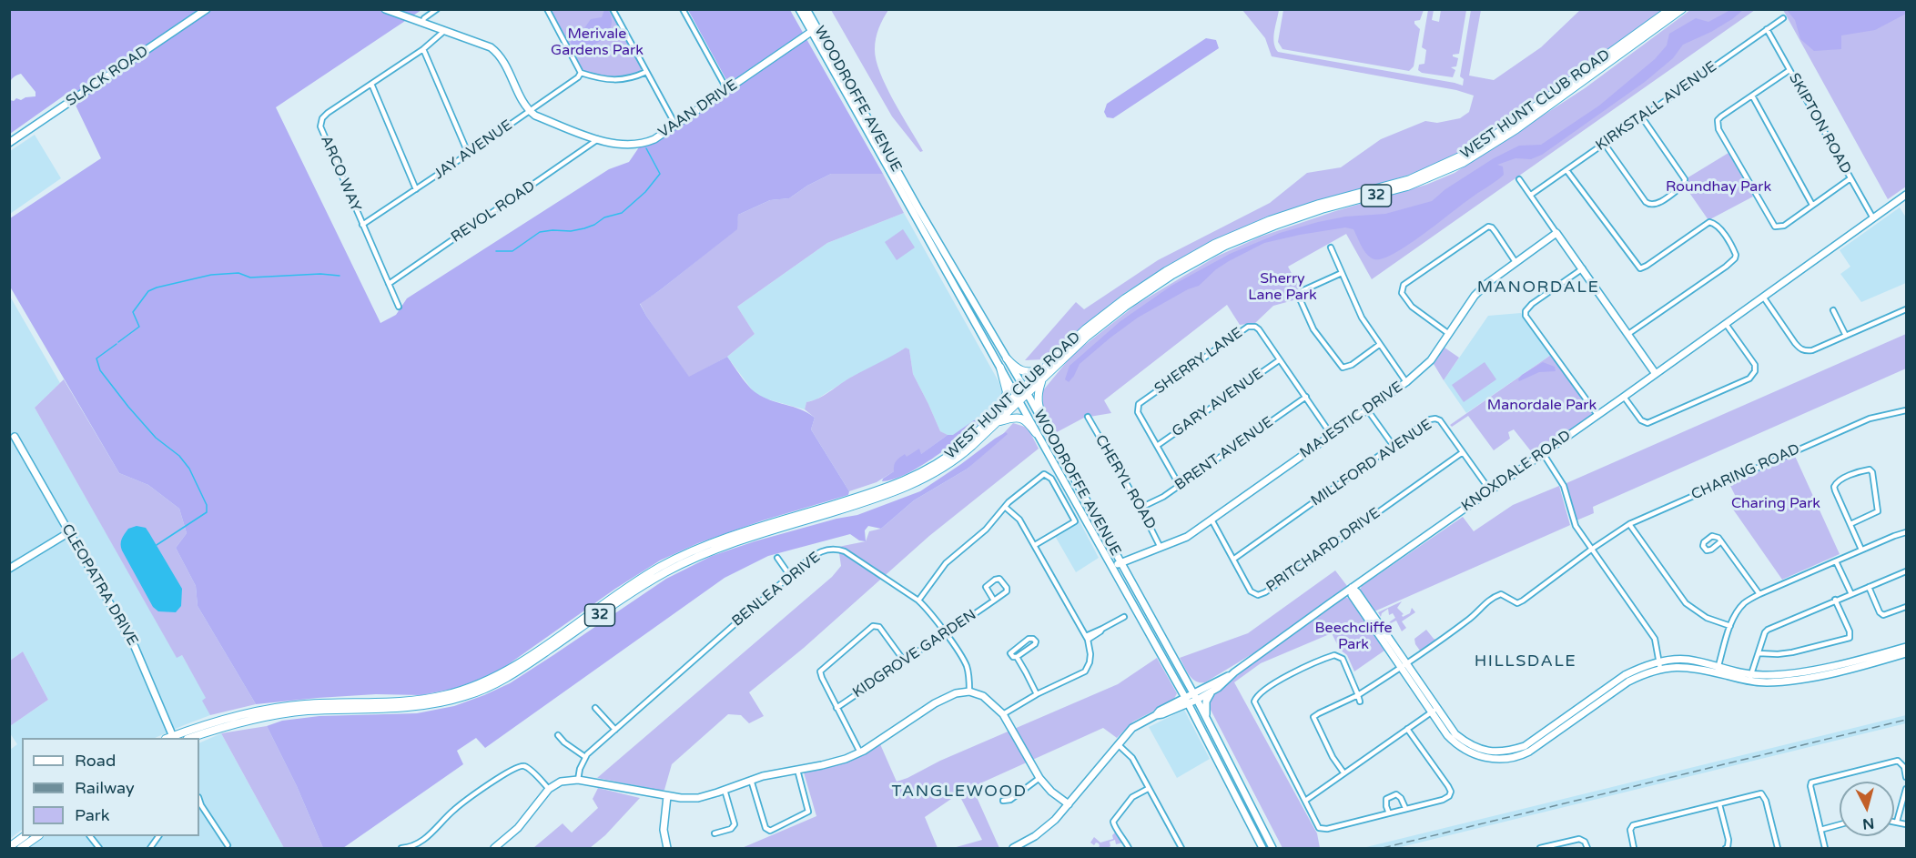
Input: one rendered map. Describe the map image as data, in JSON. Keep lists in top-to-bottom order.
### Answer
{
  "streets": {
    "main road": ["WEST HUNT CLUB ROAD", "32"],
    "street": [
      "SLACK ROAD",
      "WOODROFFE AVENUE",
      "KIRKSTALL AVENUE",
      "VAAN DRIVE",
      "SKIPTON ROAD",
      "JAY AVENUE",
      "ARCO WAY",
      "REVOL ROAD",
      "SHERRY LANE",
      "GARY AVENUE",
      "MAJESTIC DRIVE",
      "BRENT AVENUE",
      "MILLFORD AVENUE",
      "KNOXDALE ROAD",
      "CHARING ROAD",
      "CHERYL ROAD",
      "PRITCHARD DRIVE",
      "CLEOPATRA DRIVE",
      "BENLEA DRIVE",
      "KIDGROVE GARDEN"
    ]
  },
  "crossings": [
    ["WOODROFFE AVENUE", "WEST HUNT CLUB ROAD"],
    ["WOODROFFE AVENUE", "VAAN DRIVE"],
    ["WOODROFFE AVENUE", "MAJESTIC DRIVE"],
    ["WOODROFFE AVENUE", "KNOXDALE ROAD"],
    ["KIRKSTALL AVENUE", "SKIPTON ROAD"],
    ["VAAN DRIVE", "JAY AVENUE"],
    ["VAAN DRIVE", "REVOL ROAD"],
    ["SKIPTON ROAD", "KNOXDALE ROAD"],
    ["JAY AVENUE", "ARCO WAY"],
    ["ARCO WAY", "REVOL ROAD"],
    ["SHERRY LANE", "GARY AVENUE"],
    ["SHERRY LANE", "MAJESTIC DRIVE"],
    ["SHERRY LANE", "BRENT AVENUE"],
    ["MAJESTIC DRIVE", "CHERYL ROAD"],
    ["MAJESTIC DRIVE", "PRITCHARD DRIVE"],
    ["BRENT AVENUE", "CHERYL ROAD"],
    ["MILLFORD AVENUE", "KNOXDALE ROAD"],
    ["MILLFORD AVENUE", "PRITCHARD DRIVE"],
    ["BENLEA DRIVE", "KIDGROVE GARDEN"]
  ],
  "districts": ["MANORDALE", "HILLSDALE", "TANGLEWOOD"],
  "parks": [
    "Merivale Gardens Park",
    "Roundhay Park",
    "Sherry Lane Park",
    "Manordale Park",
    "Charing Park",
    "Beechcliffe Park"
  ],
  "legend": ["Road", "Railway", "Park"],
  "north": "bottom"
}
